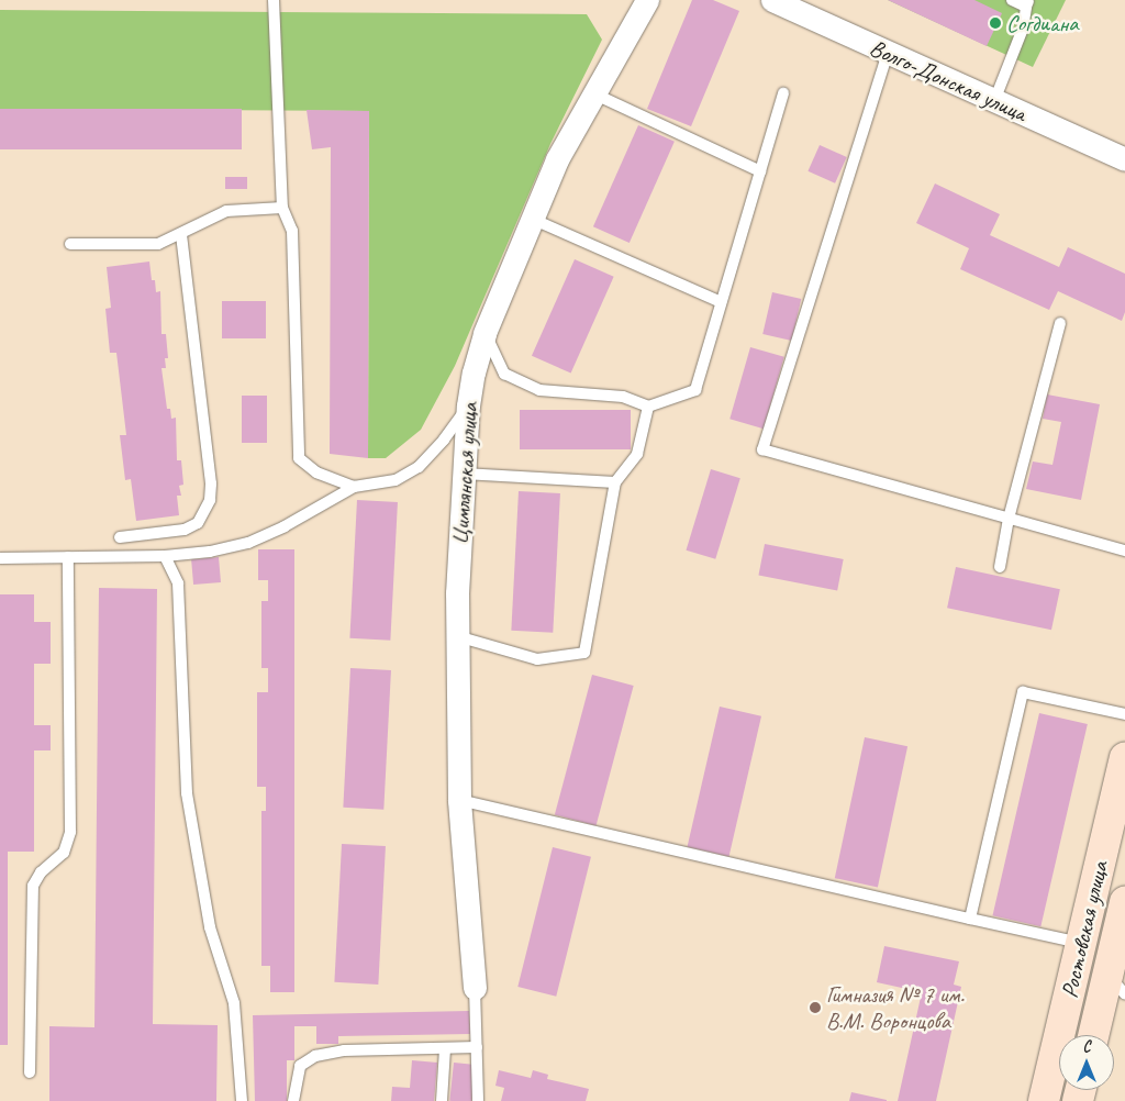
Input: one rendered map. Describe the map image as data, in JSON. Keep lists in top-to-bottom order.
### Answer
{
  "streets": {
    "street": ["Волго-Донская улица", "Цимлянская улица", "Ростовская улица"]
  },
  "places": ["Согдиана", "Гимназия № 7 им. В.М. Воронцова"],
  "north": "top"
}
